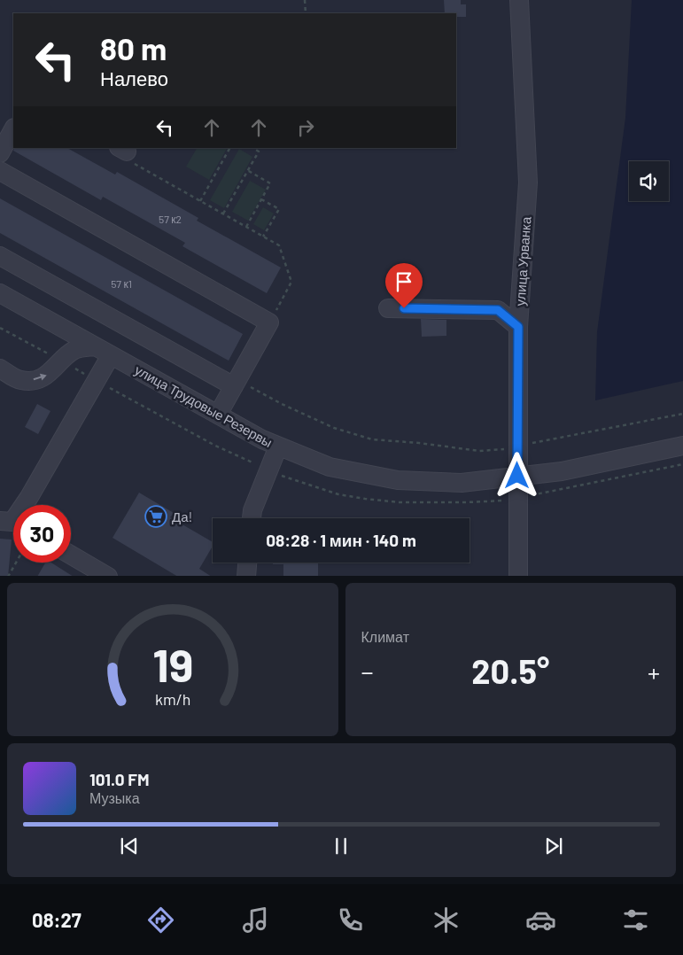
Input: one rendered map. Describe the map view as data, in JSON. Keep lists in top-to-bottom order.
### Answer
{
  "streets": {
    "street": ["улица Урванка", "улица Трудовые Резервы"]
  },
  "crossings": [
    ["улица Урванка", "улица Трудовые Резервы"]
  ],
  "places": {
    "supermarket": ["Да!"]
  },
  "house_numbers": ["57 к2", "57 к1"],
  "page": {
    "turn": ["80 m", "Налево"],
    "limit": "30",
    "trip": "08:28 · 1 мин · 140 m",
    "tile": "Климат",
    "heat": ["−", "20.5°", "+"],
    "song": ["101.0 FM", "Музыка"],
    "tabs": "08:27",
    "gauge": ["19", "km/h"]
  }
}
